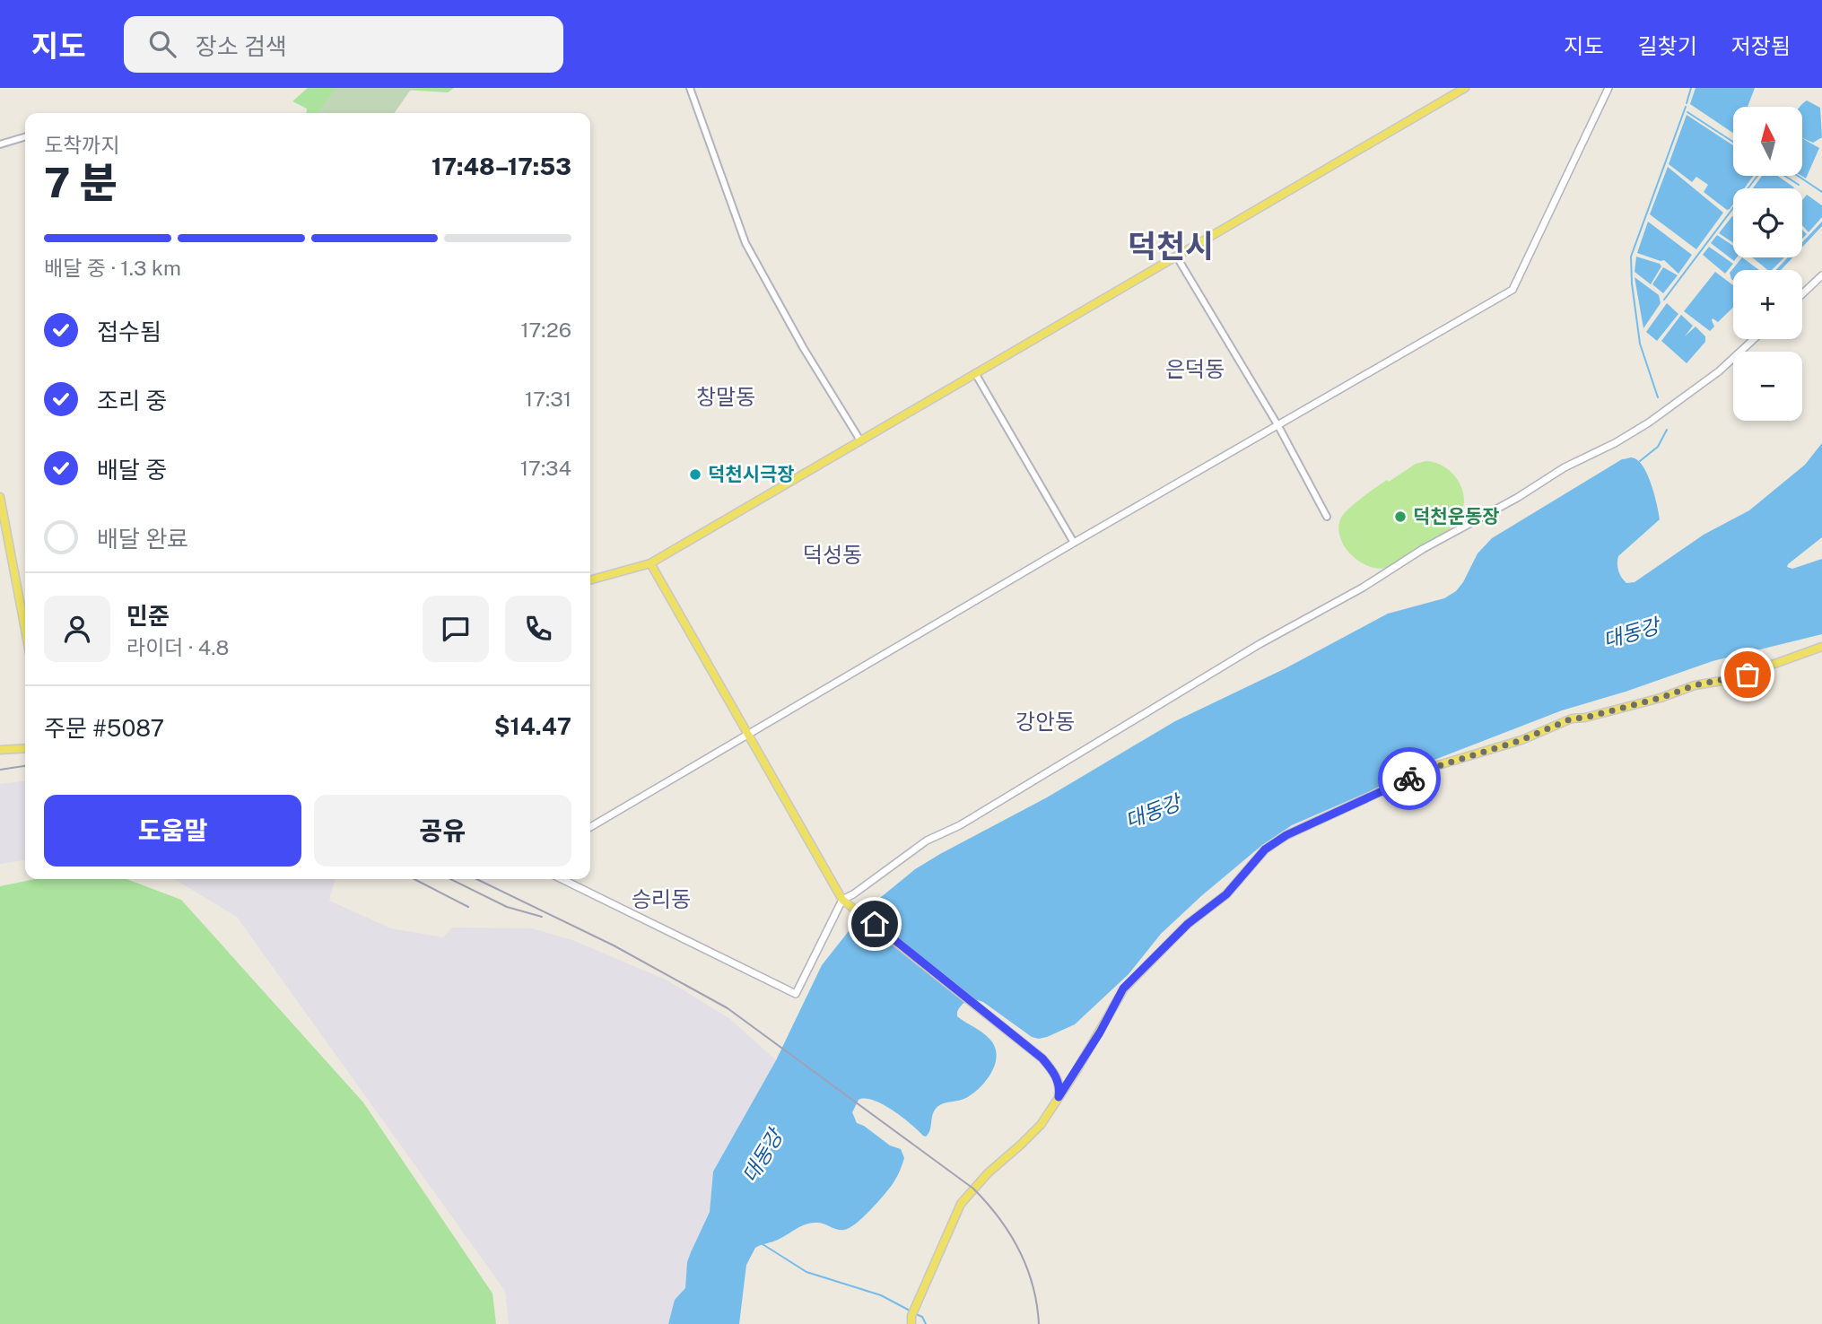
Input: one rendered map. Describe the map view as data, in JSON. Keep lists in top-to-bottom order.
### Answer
{
  "districts": [
    "덕천시",
    "은덕동",
    "창말동",
    "덕성동",
    "강안동",
    "승리동"
  ],
  "water": ["대동강"],
  "places": ["덕천시극장", "덕천운동장"],
  "north": "top",
  "page": {
    "header": "지도",
    "search": "장소 검색",
    "nav": ["지도", "길찾기", "저장됨"],
    "map_buttons": ["+", "−"],
    "heading": ["7 분", "도착까지", "17:48–17:53"],
    "panel": [
      "민준",
      "라이더 · 4.8",
      "주문 #5087",
      "$14.47"
    ],
    "bar": "배달 중 · 1.3 km",
    "list": [
      ["접수됨", "17:26"],
      ["조리 중", "17:31"],
      ["배달 중", "17:34"],
      "배달 완료"
    ],
    "buttons": ["도움말", "공유"]
  }
}
